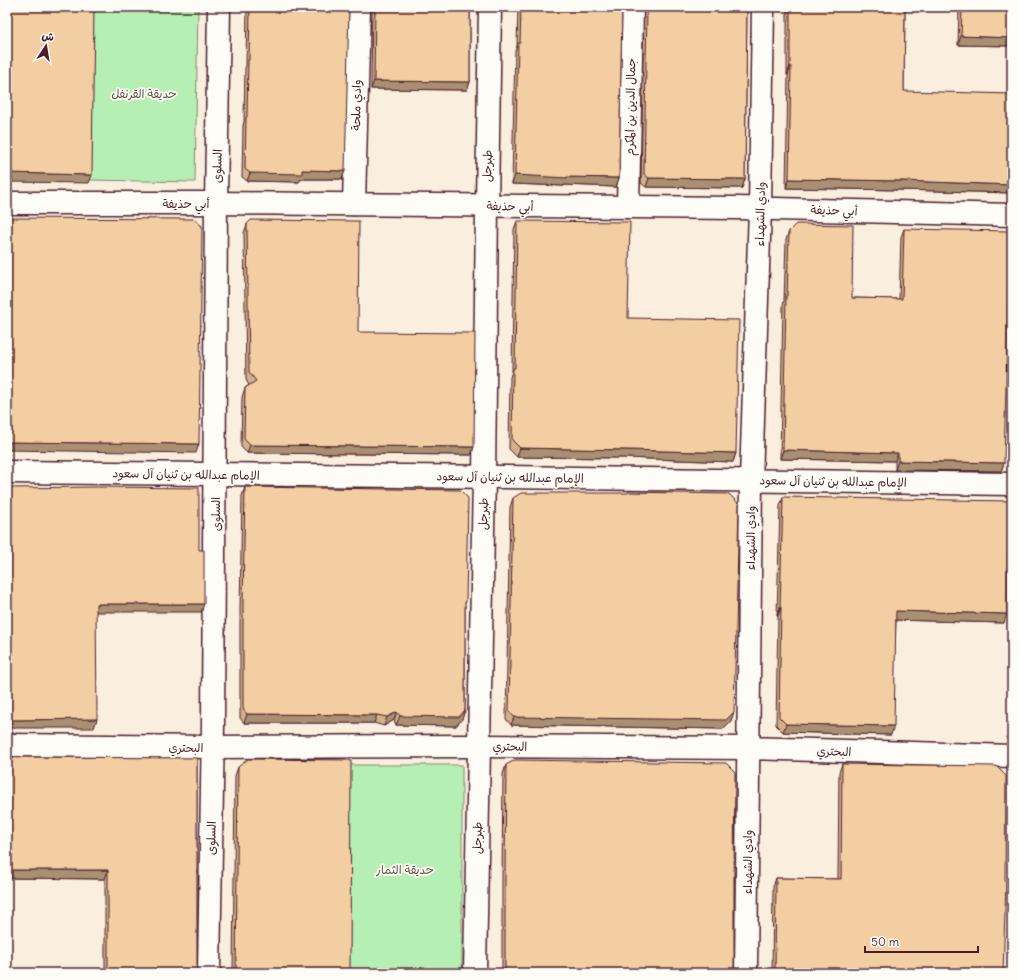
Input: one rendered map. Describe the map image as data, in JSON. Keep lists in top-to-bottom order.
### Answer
{
  "streets": {
    "street": [
      "وادي ملحة",
      "جمال الدين بن المكرم",
      "السلوى",
      "طبرجل",
      "أبي حذيفة",
      "وادي الشهداء",
      "الإمام عبدالله بن ثنيان آل سعود",
      "البحتري"
    ]
  },
  "crossings": [
    ["وادي ملحة", "أبي حذيفة"],
    ["جمال الدين بن المكرم", "أبي حذيفة"],
    ["السلوى", "أبي حذيفة"],
    ["السلوى", "الإمام عبدالله بن ثنيان آل سعود"],
    ["السلوى", "البحتري"],
    ["طبرجل", "أبي حذيفة"],
    ["طبرجل", "الإمام عبدالله بن ثنيان آل سعود"],
    ["طبرجل", "البحتري"],
    ["أبي حذيفة", "وادي الشهداء"],
    ["وادي الشهداء", "الإمام عبدالله بن ثنيان آل سعود"],
    ["وادي الشهداء", "البحتري"]
  ],
  "parks": ["حديقة القرنفل", "حديقة الثمار"],
  "scale_bar": "50 m",
  "north": "top"
}
